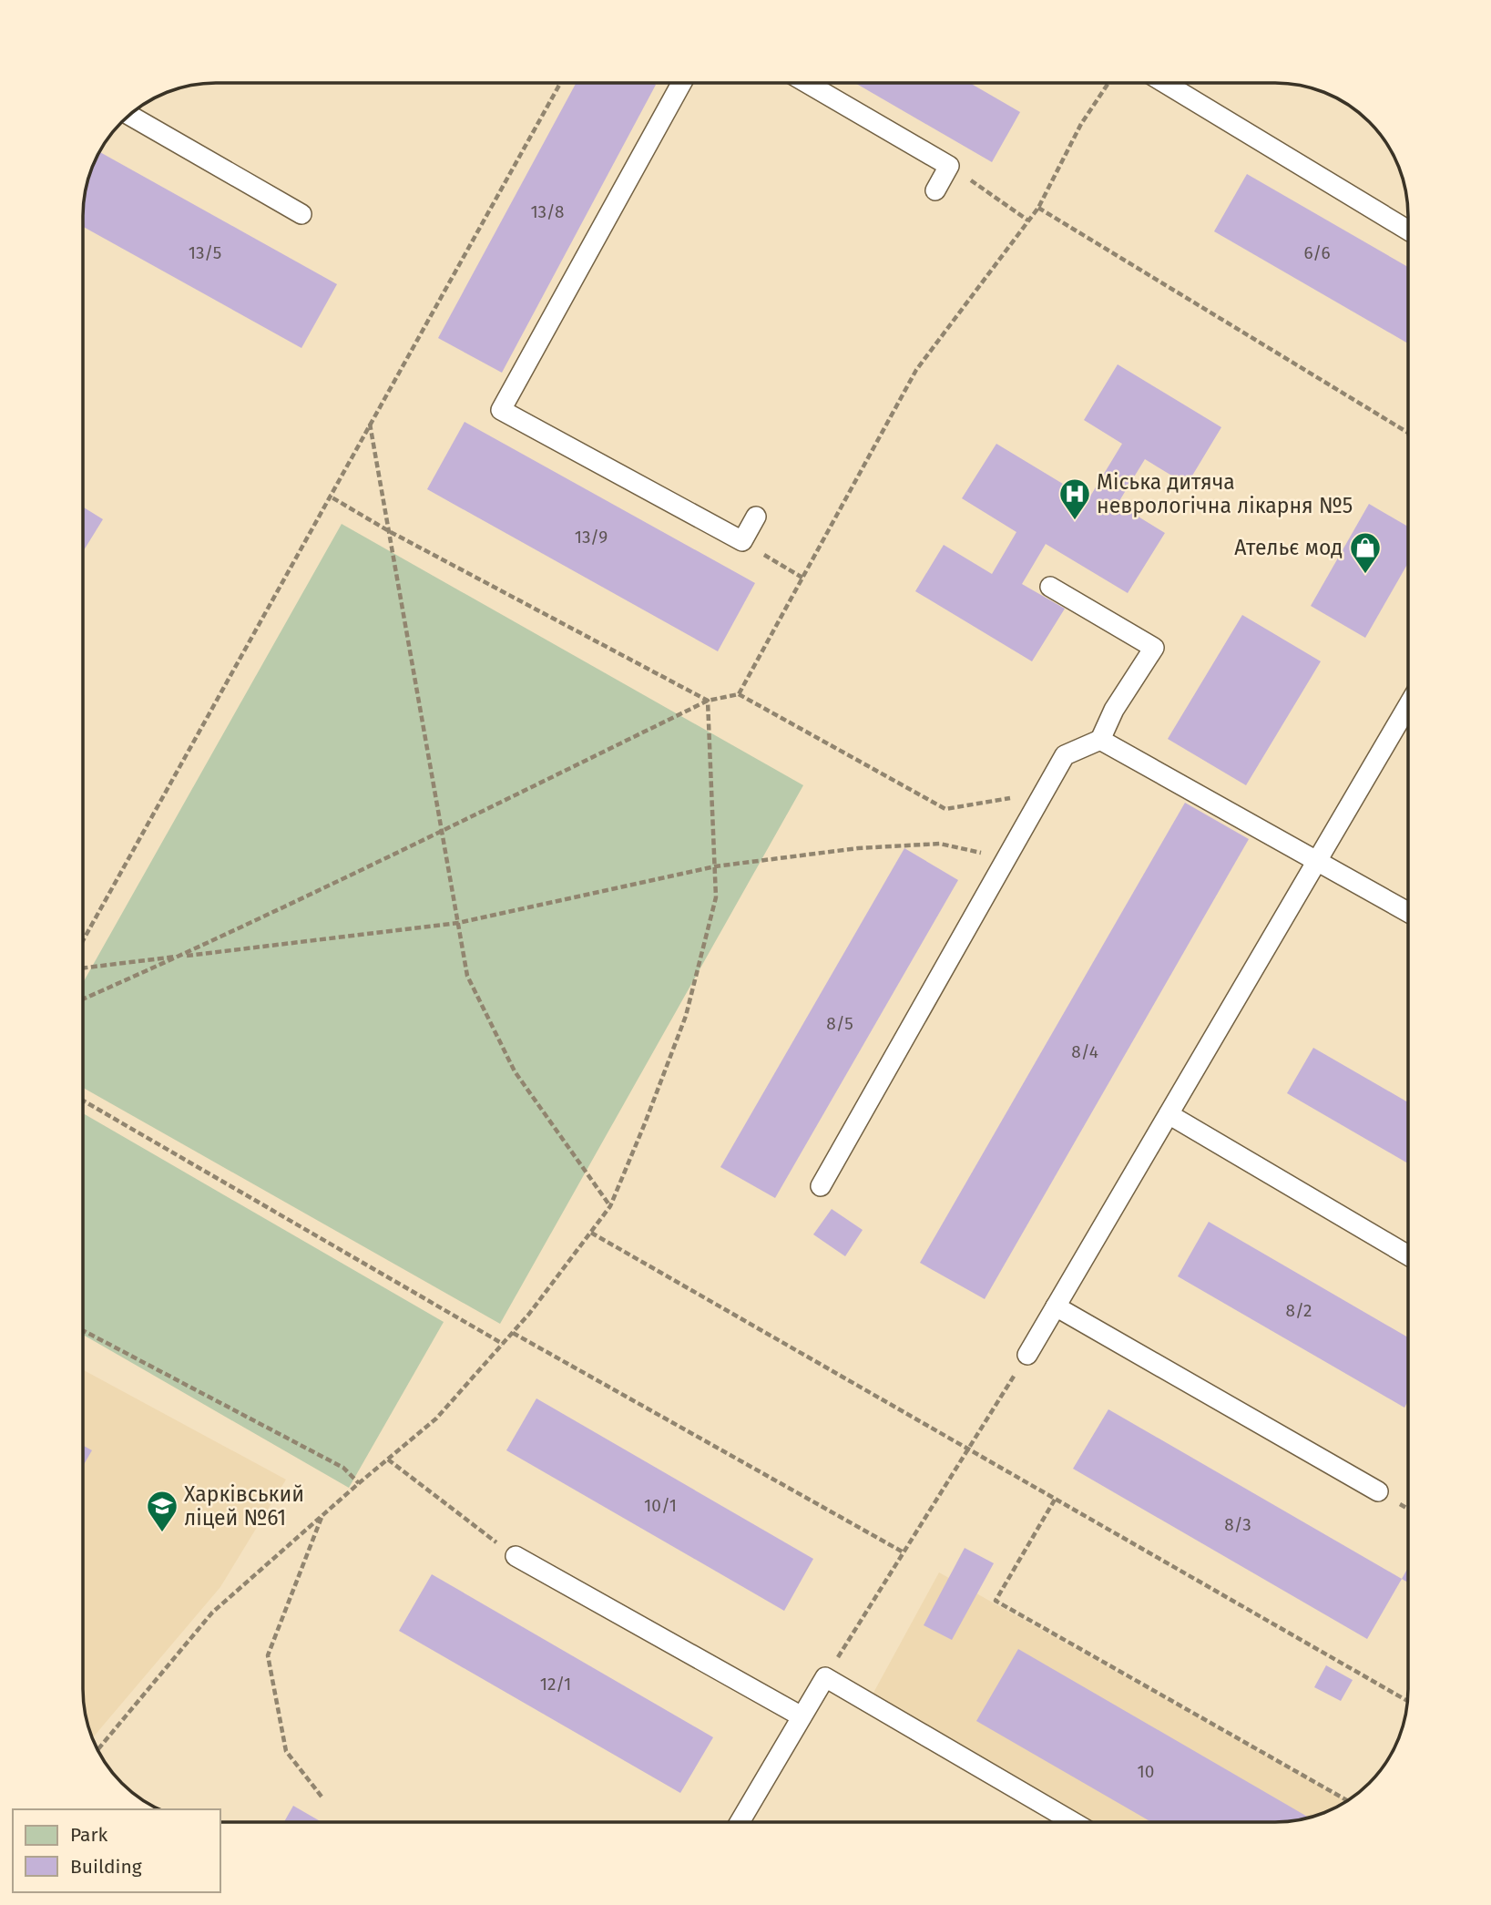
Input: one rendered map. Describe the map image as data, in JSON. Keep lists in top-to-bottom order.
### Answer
{
  "places": {
    "hospital": ["Міська дитяча неврологічна лікарня №5"],
    "shop": ["Ательє мод"],
    "school or university": ["Харківський ліцей №61"]
  },
  "house_numbers": [
    "13/8",
    "13/5",
    "6/6",
    "13/9",
    "8/5",
    "8/4",
    "8/2",
    "10/1",
    "8/3",
    "12/1",
    "10"
  ],
  "legend": ["Park", "Building"]
}
